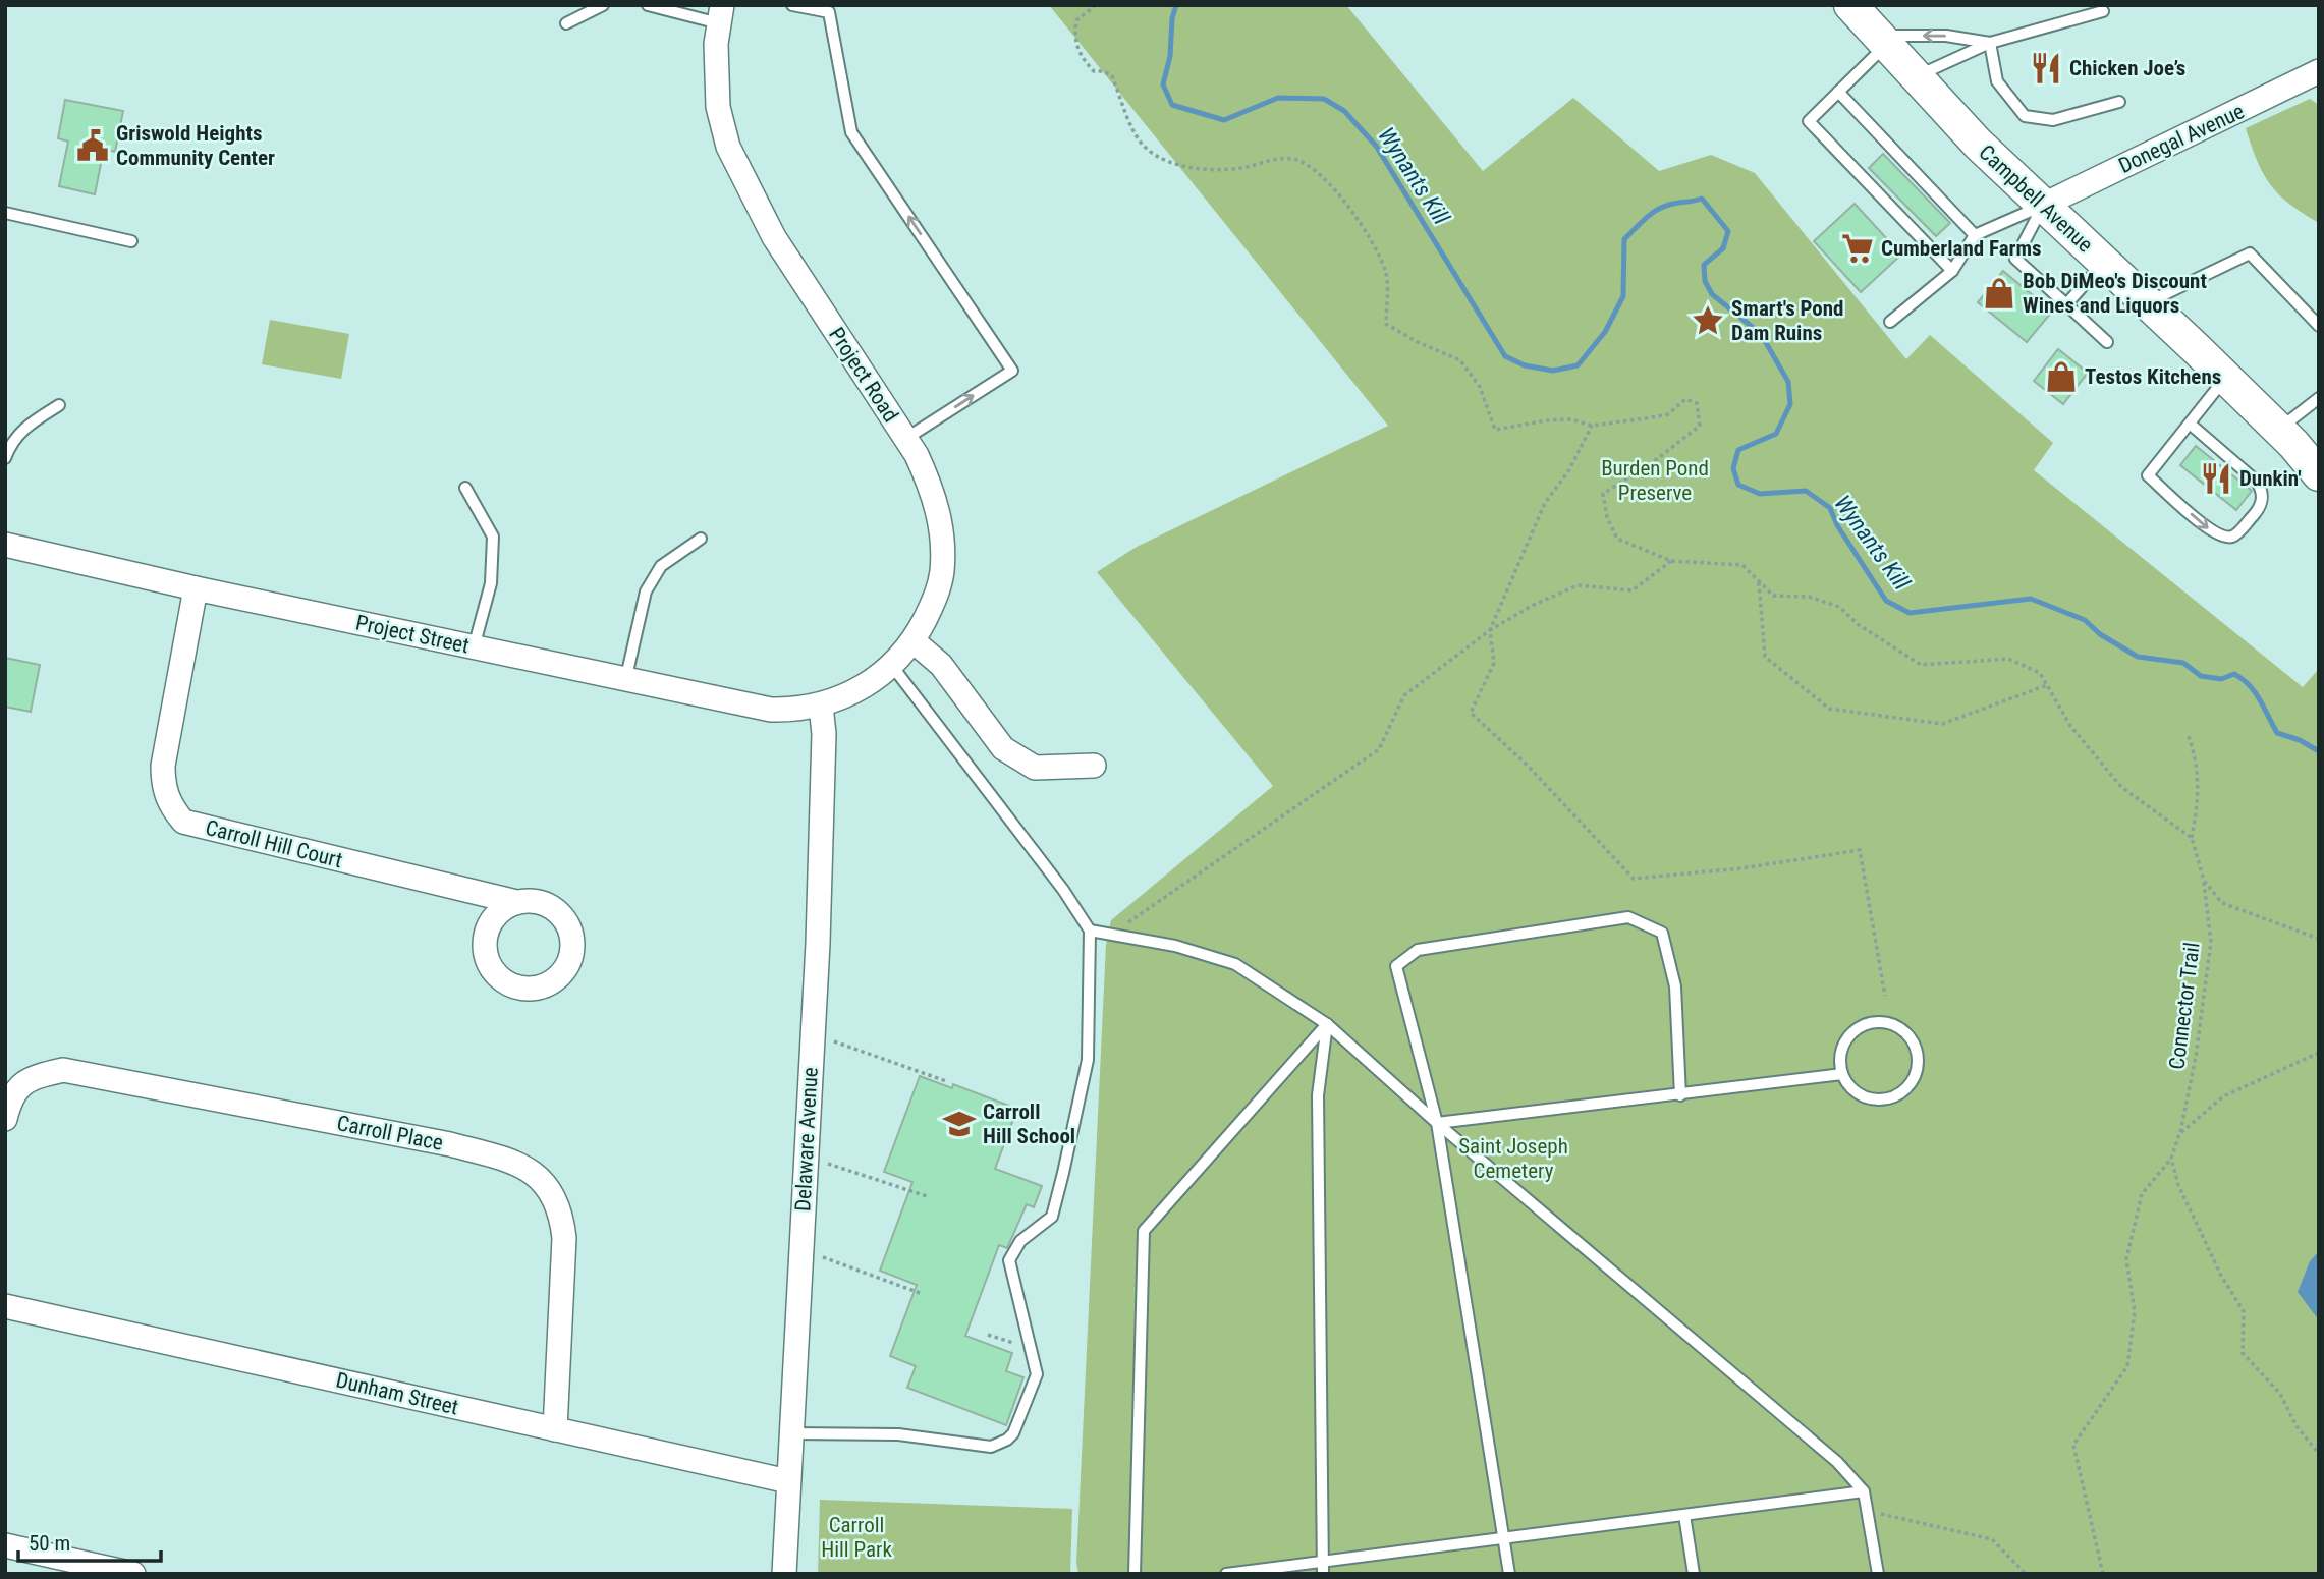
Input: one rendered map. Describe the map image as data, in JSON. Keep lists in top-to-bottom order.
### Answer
{
  "streets": {
    "street": [
      "Donegal Avenue",
      "Campbell Avenue",
      "Project Road",
      "Project Street",
      "Carroll Hill Court",
      "Carroll Place",
      "Delaware Avenue",
      "Dunham Street"
    ],
    "path": ["Connector Trail"]
  },
  "crossings": [
    ["Donegal Avenue", "Campbell Avenue"],
    ["Project Road", "Project Street"],
    ["Project Road", "Delaware Avenue"],
    ["Project Street", "Carroll Hill Court"],
    ["Project Street", "Delaware Avenue"],
    ["Carroll Place", "Dunham Street"],
    ["Delaware Avenue", "Dunham Street"]
  ],
  "water": ["Wynants Kill"],
  "parks": ["Burden Pond Preserve", "Saint Joseph Cemetery", "Carroll Hill Park"],
  "places": {
    "restaurant": ["Chicken Joe’s", "Dunkin'"],
    "public building": ["Griswold Heights Community Center"],
    "supermarket": ["Cumberland Farms"],
    "shop": ["Bob DiMeo's Discount Wines and Liquors", "Testos Kitchens"],
    "place": ["Smart's Pond Dam Ruins"],
    "school or university": ["Carroll Hill School"]
  },
  "scale_bar": "50 m"
}
